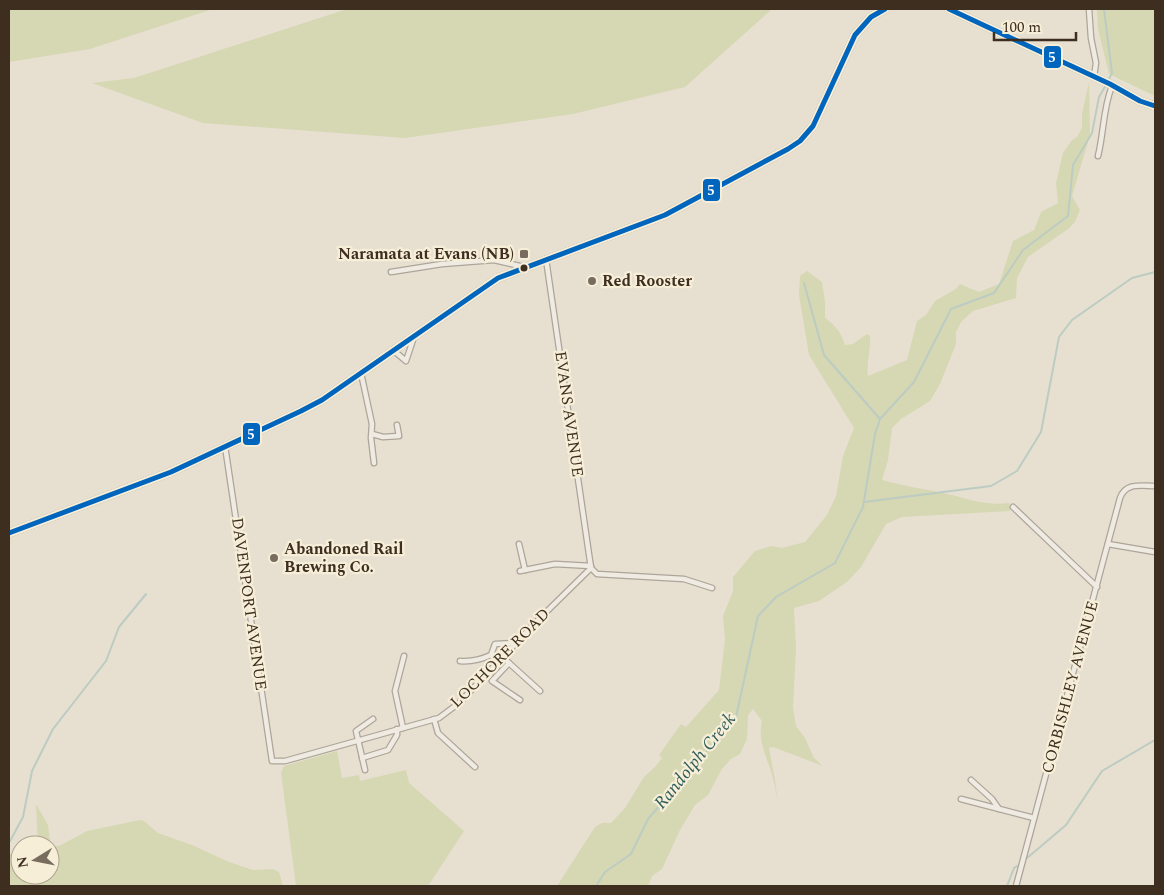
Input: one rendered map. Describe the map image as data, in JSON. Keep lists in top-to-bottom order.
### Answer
{
  "streets": {
    "street": [
      "EVANS AVENUE",
      "DAVENPORT AVENUE",
      "LOCHORE ROAD",
      "CORBISHLEY AVENUE"
    ]
  },
  "crossings": [
    ["EVANS AVENUE", "LOCHORE ROAD"],
    ["DAVENPORT AVENUE", "LOCHORE ROAD"]
  ],
  "water": ["Randolph Creek"],
  "places": {
    "transit": ["Naramata at Evans (NB)"],
    "other": ["Red Rooster", "Abandoned Rail Brewing Co."]
  },
  "lines": ["transit line 5"],
  "scale_bar": "100 m",
  "north": "left"
}
